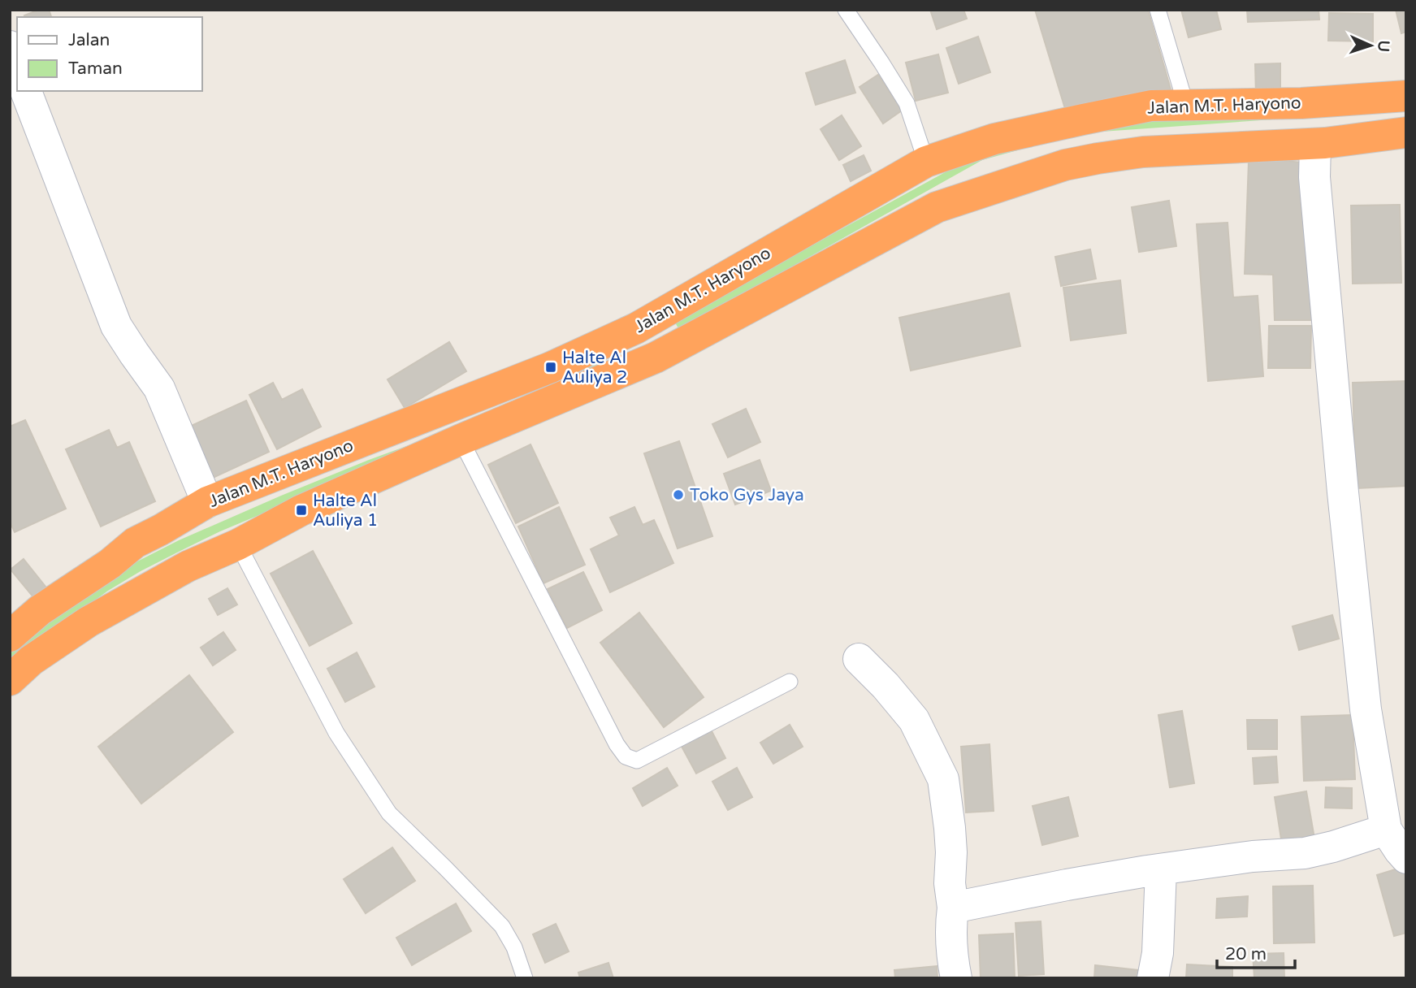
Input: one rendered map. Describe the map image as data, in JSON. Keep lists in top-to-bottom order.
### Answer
{
  "streets": {
    "highway": ["Jalan M.T. Haryono"]
  },
  "places": {
    "transit": ["Halte Al Auliya 2", "Halte Al Auliya 1"],
    "other": ["Toko Gys Jaya"]
  },
  "legend": ["Jalan", "Taman"],
  "scale_bar": "20 m",
  "north": "right"
}
